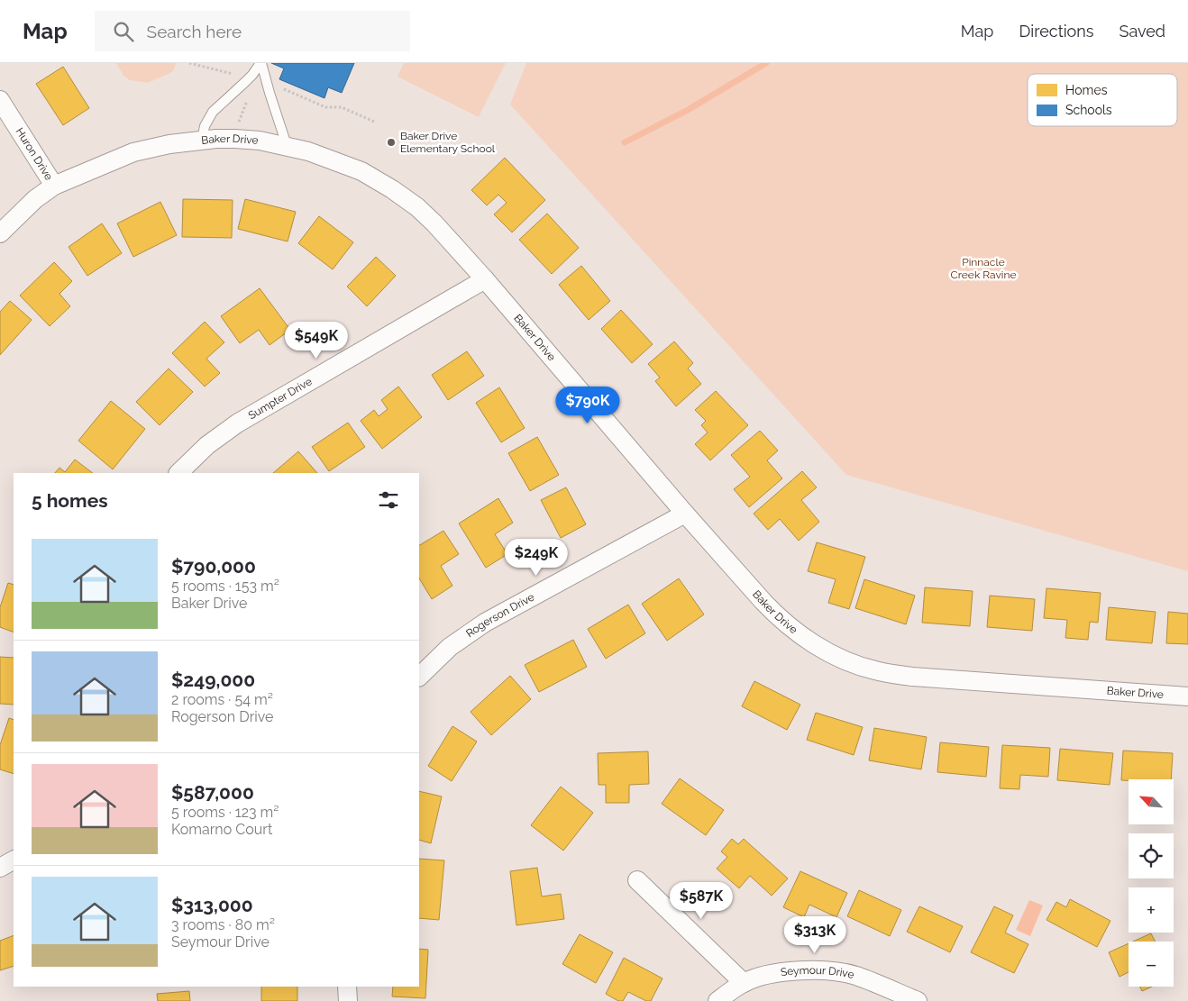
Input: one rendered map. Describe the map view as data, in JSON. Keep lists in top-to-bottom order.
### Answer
{
  "streets": {
    "street": [
      "Baker Drive",
      "Huron Drive",
      "Sumpter Drive",
      "Rogerson Drive",
      "Seymour Drive"
    ]
  },
  "crossings": [
    ["Baker Drive", "Huron Drive"],
    ["Baker Drive", "Sumpter Drive"],
    ["Baker Drive", "Rogerson Drive"]
  ],
  "parks": ["Pinnacle Creek Ravine"],
  "places": ["Baker Drive Elementary School"],
  "legend": ["Homes", "Schools"],
  "north": "top left",
  "page": {
    "header": "Map",
    "search": "Search here",
    "nav": ["Map", "Directions", "Saved"],
    "price": [
      "$549K",
      "$790K",
      "$249K",
      "$587K",
      "$313K"
    ],
    "heading": "5 homes",
    "list": [
      {
        "name": "$790,000",
        "note": "5 rooms · 153 m² · Baker Drive"
      },
      {
        "name": "$249,000",
        "note": "2 rooms · 54 m² · Rogerson Drive"
      },
      {
        "name": "$587,000",
        "note": "5 rooms · 123 m² · Komarno Court"
      },
      {
        "name": "$313,000",
        "note": "3 rooms · 80 m² · Seymour Drive"
      }
    ],
    "map_buttons": ["+", "−"]
  }
}
